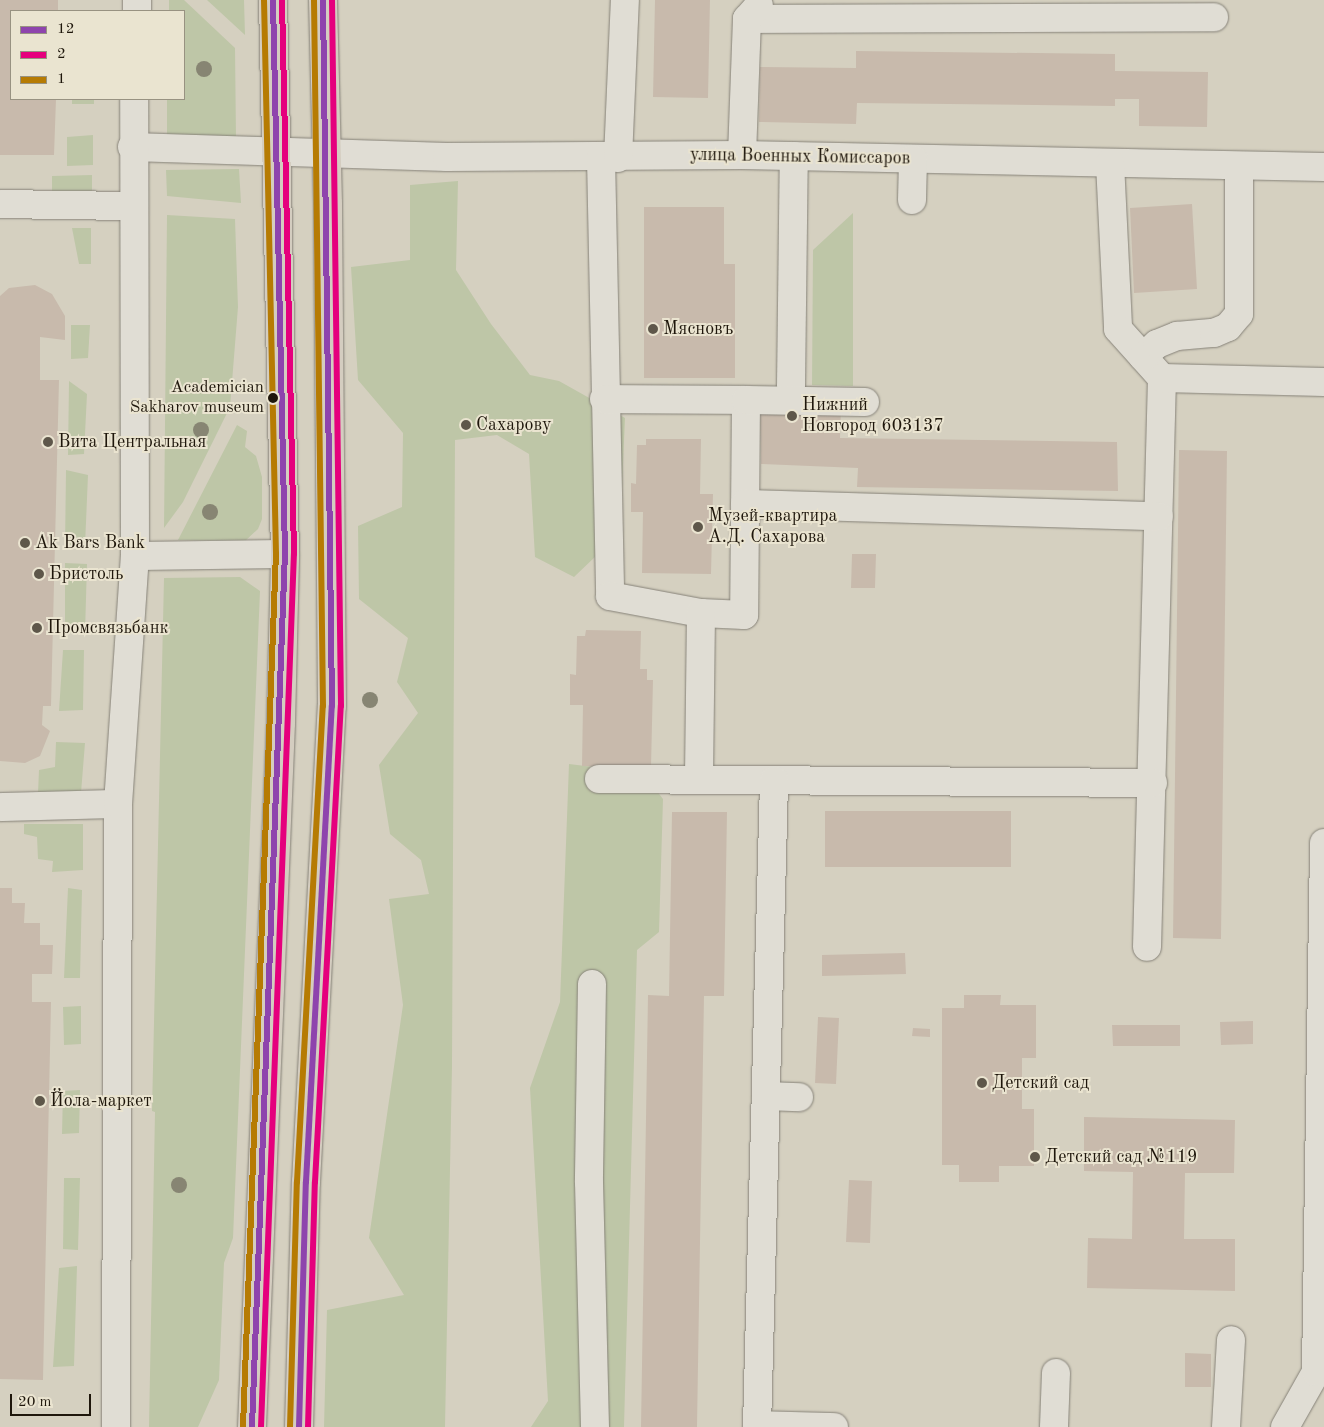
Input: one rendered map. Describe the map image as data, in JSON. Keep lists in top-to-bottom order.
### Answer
{
  "streets": {
    "street": ["улица Военных Комиссаров"]
  },
  "places": [
    "Мясновъ",
    "Academician Sakharov museum",
    "Нижний Новгород 603137",
    "Сахарову",
    "Вита Центральная",
    "Музей-квартира А.Д. Сахарова",
    "Ak Bars Bank",
    "Бристоль",
    "Промсвязьбанк",
    "Детский сад",
    "Йола-маркет",
    "Детский сад №119"
  ],
  "lines": ["transit line 12", "transit line 2", "transit line 1"],
  "legend": ["12", "2", "1"],
  "scale_bar": "20 m"
}
